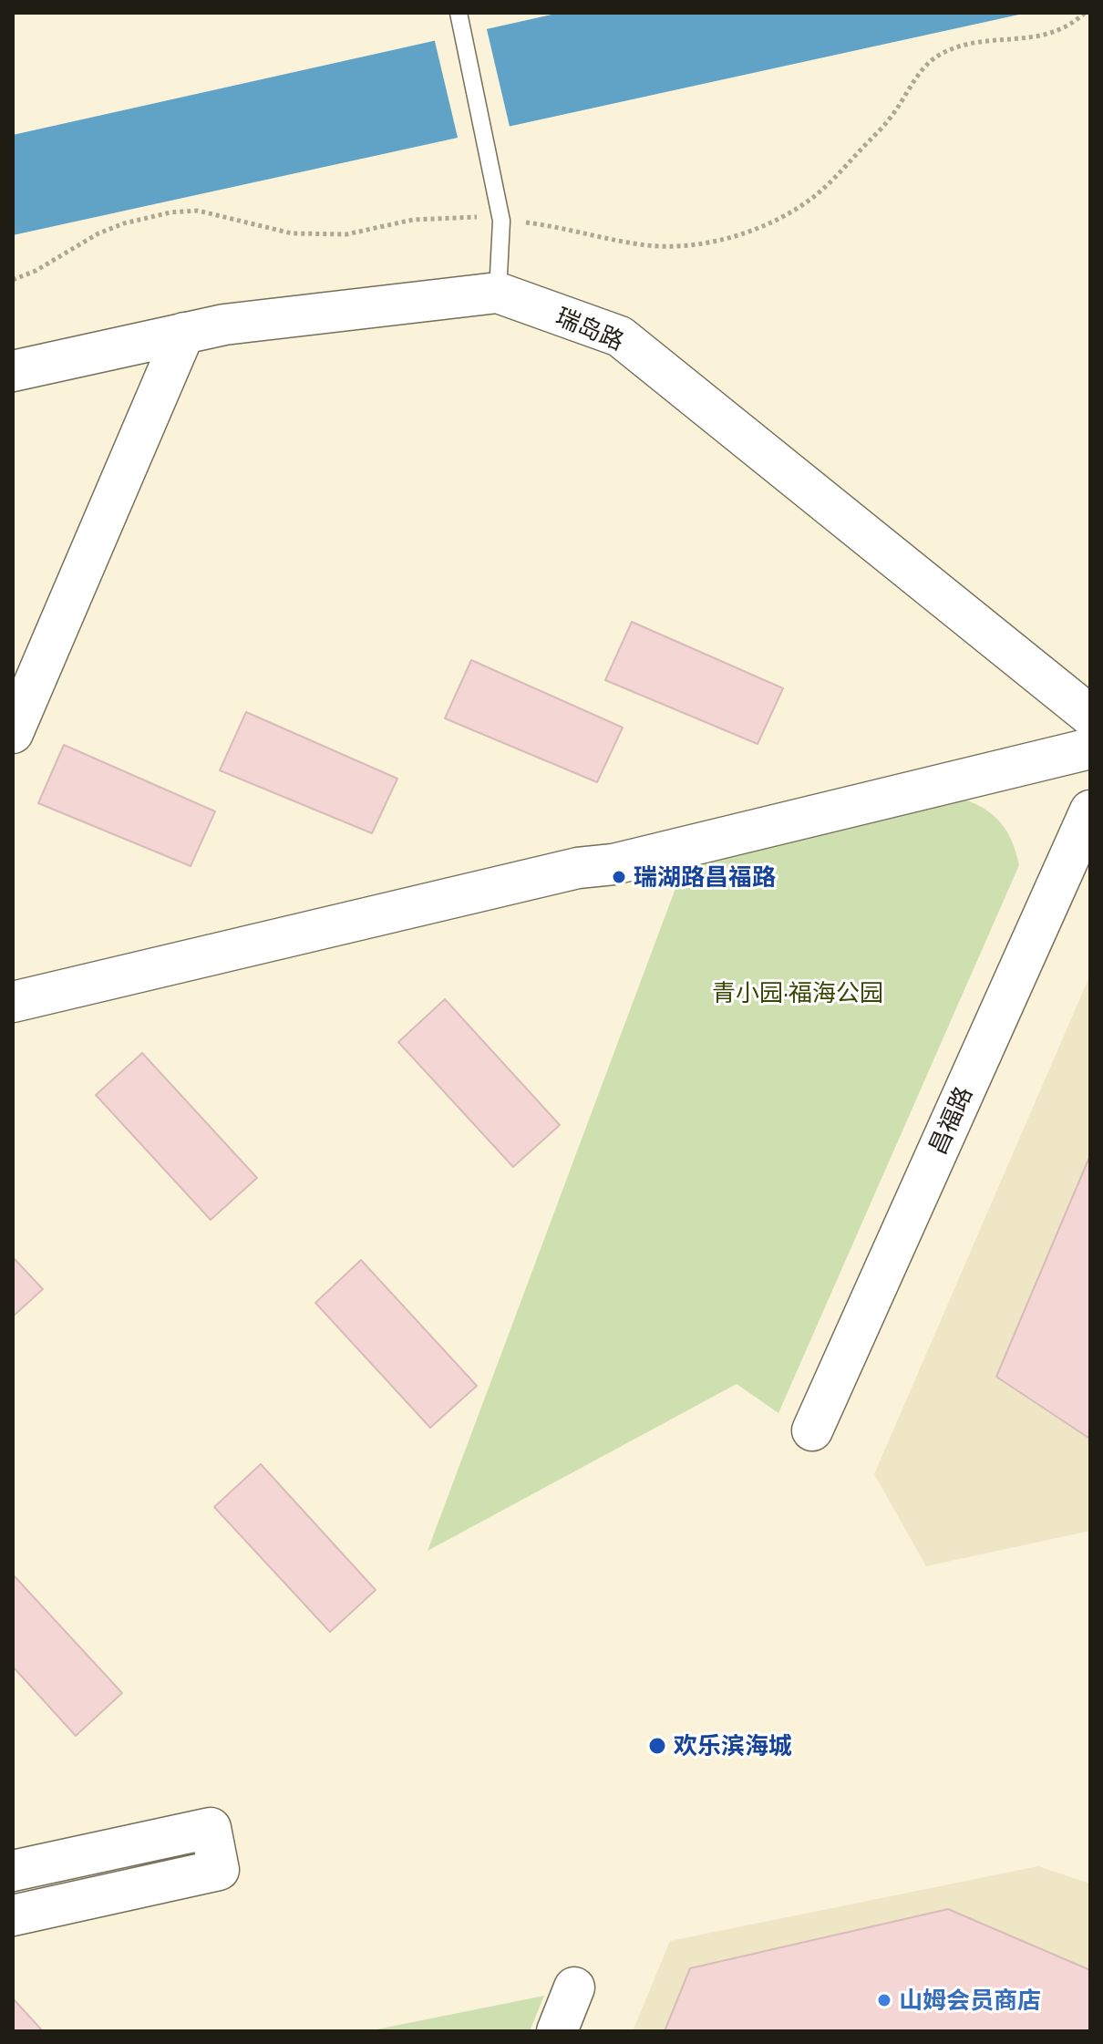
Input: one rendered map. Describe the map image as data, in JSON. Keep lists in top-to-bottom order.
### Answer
{
  "streets": {
    "street": ["瑞岛路", "昌福路"]
  },
  "parks": ["青小园·福海公园"],
  "places": ["瑞湖路昌福路", "欢乐滨海城", "山姆会员商店"]
}
